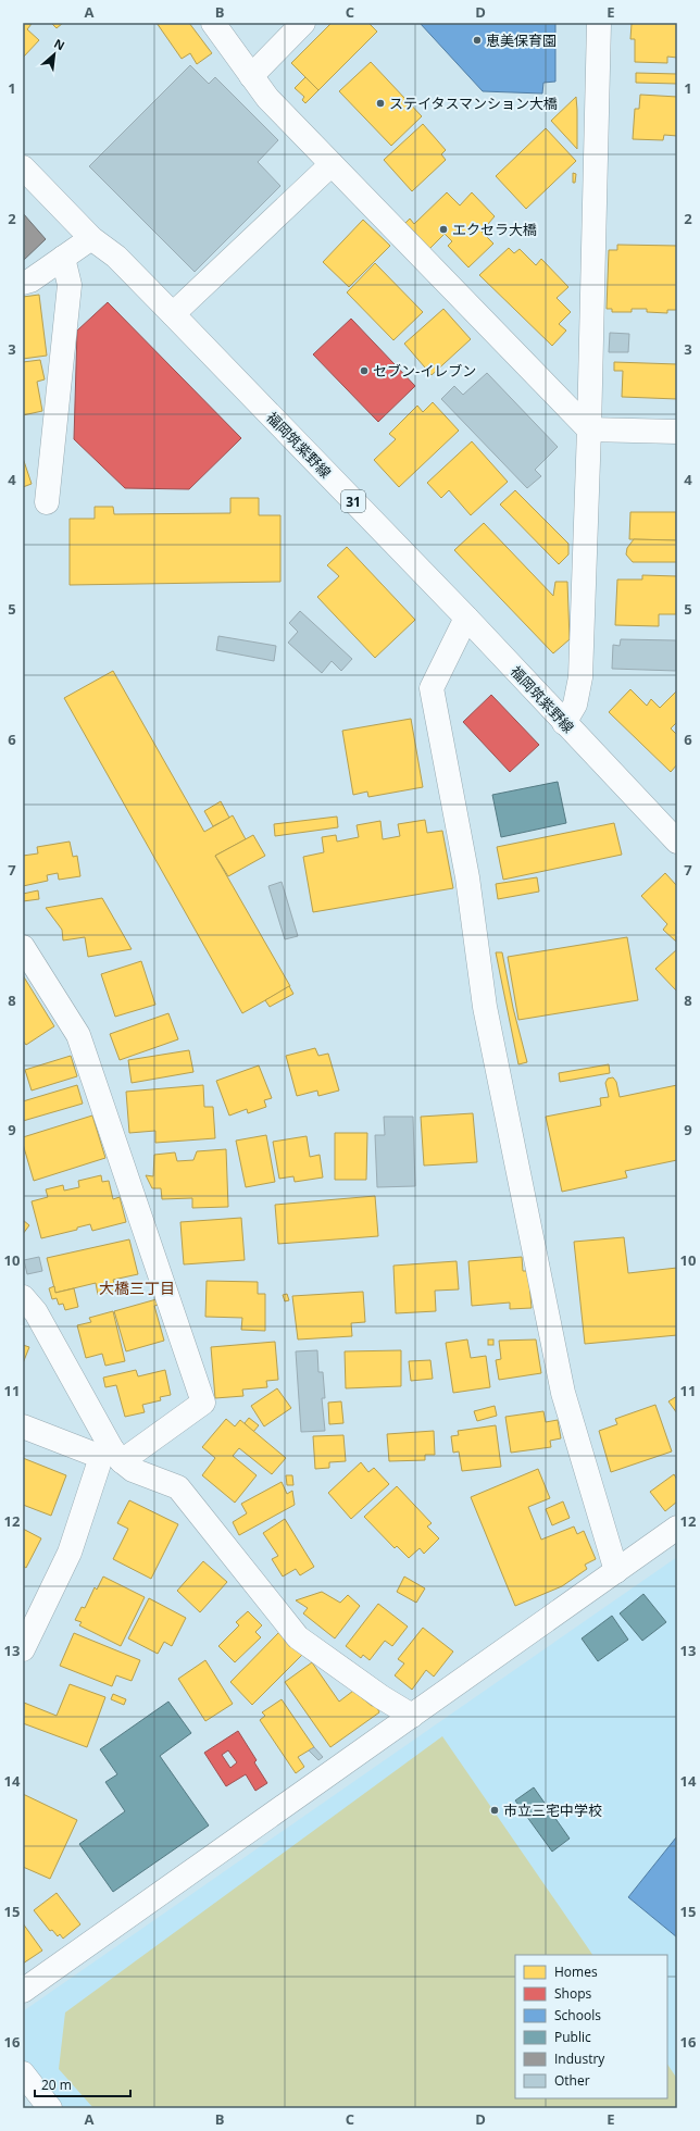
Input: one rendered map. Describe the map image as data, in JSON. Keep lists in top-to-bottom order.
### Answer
{
  "streets": {
    "street": ["福岡筑紫野線", "31"]
  },
  "districts": ["大橋三丁目"],
  "places": [
    "恵美保育園",
    "ステイタスマンション大橋",
    "エクセラ大橋",
    "セブン-イレブン",
    "市立三宅中学校"
  ],
  "legend": [
    "Homes",
    "Shops",
    "Schools",
    "Public",
    "Industry",
    "Other"
  ],
  "scale_bar": "20 m",
  "north": "top right",
  "grid": {
    "columns": [
      "A",
      "B",
      "C",
      "D",
      "E"
    ],
    "rows": [
      "1",
      "2",
      "3",
      "4",
      "5",
      "6",
      "7",
      "8",
      "9",
      "10",
      "11",
      "12",
      "13",
      "14",
      "15",
      "16"
    ]
  }
}
